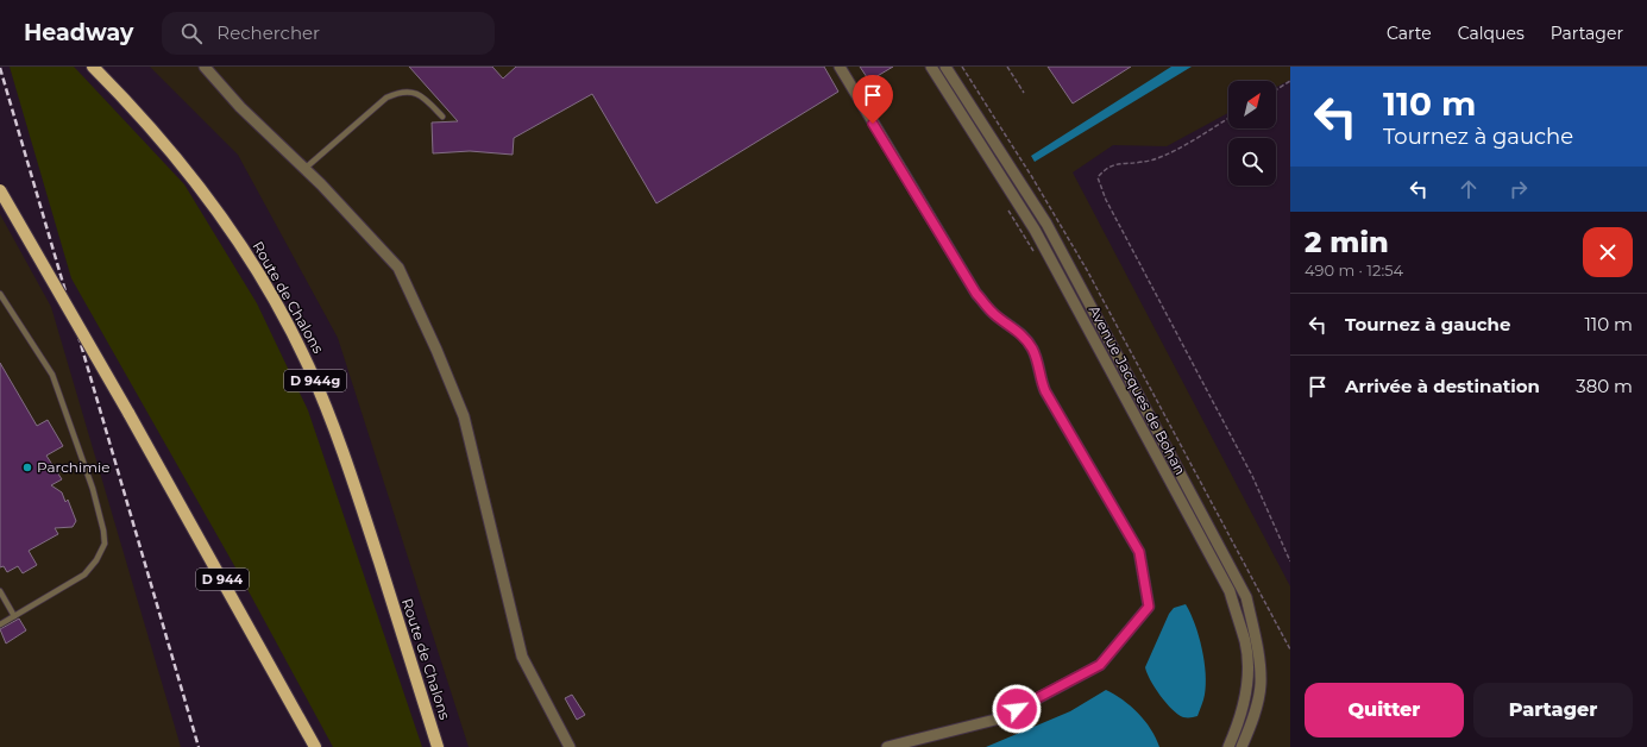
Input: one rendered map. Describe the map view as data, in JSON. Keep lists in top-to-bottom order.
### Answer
{
  "streets": {
    "main road": ["Route de Chalons", "D 944g", "D 944"],
    "street": ["Avenue Jacques de Bohan"]
  },
  "places": ["Parchimie"],
  "north": "top right",
  "page": {
    "header": "Headway",
    "search": "Rechercher",
    "nav": ["Carte", "Calques", "Partager"],
    "turn": ["110 m", "Tournez à gauche"],
    "heading": ["2 min", "490 m · 12:54"],
    "list": [
      {
        "name": "Tournez à gauche",
        "value": "110 m"
      },
      {
        "name": "Arrivée à destination",
        "value": "380 m"
      }
    ],
    "buttons": ["Quitter", "Partager"]
  }
}
